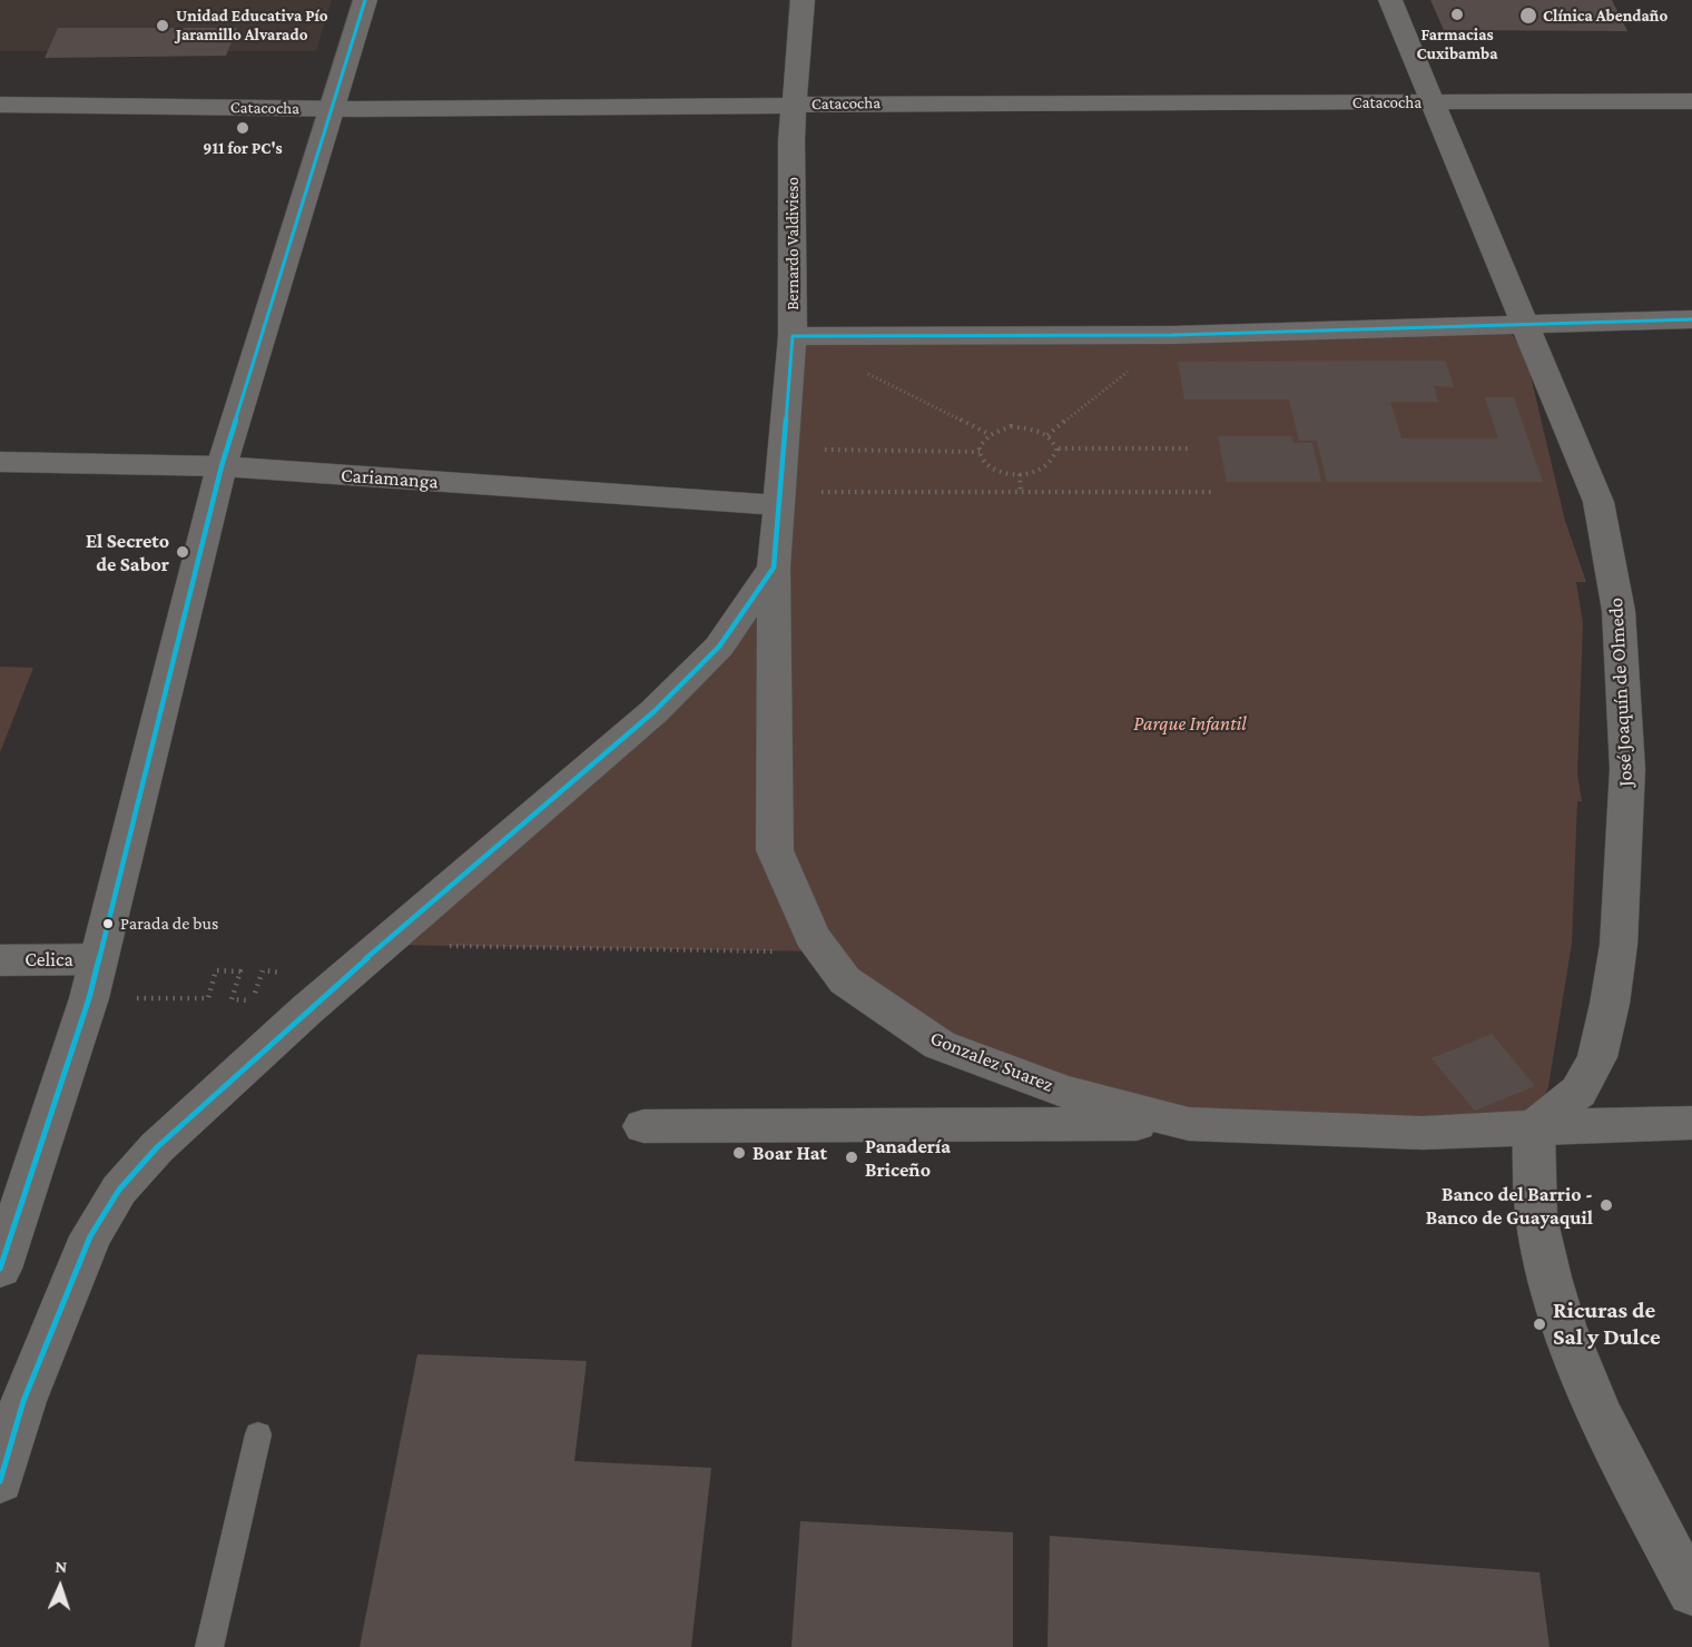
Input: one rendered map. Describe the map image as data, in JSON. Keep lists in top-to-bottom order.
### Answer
{
  "streets": {
    "street": [
      "Catacocha",
      "Bernardo Valdivieso",
      "Cariamanga",
      "José Joaquín de Olmedo",
      "Celica",
      "Gonzalez Suarez"
    ]
  },
  "crossings": [
    ["Catacocha", "Bernardo Valdivieso"],
    ["Catacocha", "José Joaquín de Olmedo"],
    ["Bernardo Valdivieso", "Cariamanga"],
    ["Bernardo Valdivieso", "Gonzalez Suarez"],
    ["José Joaquín de Olmedo", "Gonzalez Suarez"]
  ],
  "parks": ["Parque Infantil"],
  "places": [
    "Farmacias Cuxibamba",
    "Clínica Abendaño",
    "Unidad Educativa Pío Jaramillo Alvarado",
    "911 for PC's",
    "El Secreto de Sabor",
    "Parada de bus",
    "Boar Hat",
    "Panadería Briceño",
    "Banco del Barrio - Banco de Guayaquil",
    "Ricuras de Sal y Dulce"
  ],
  "north": "top"
}
